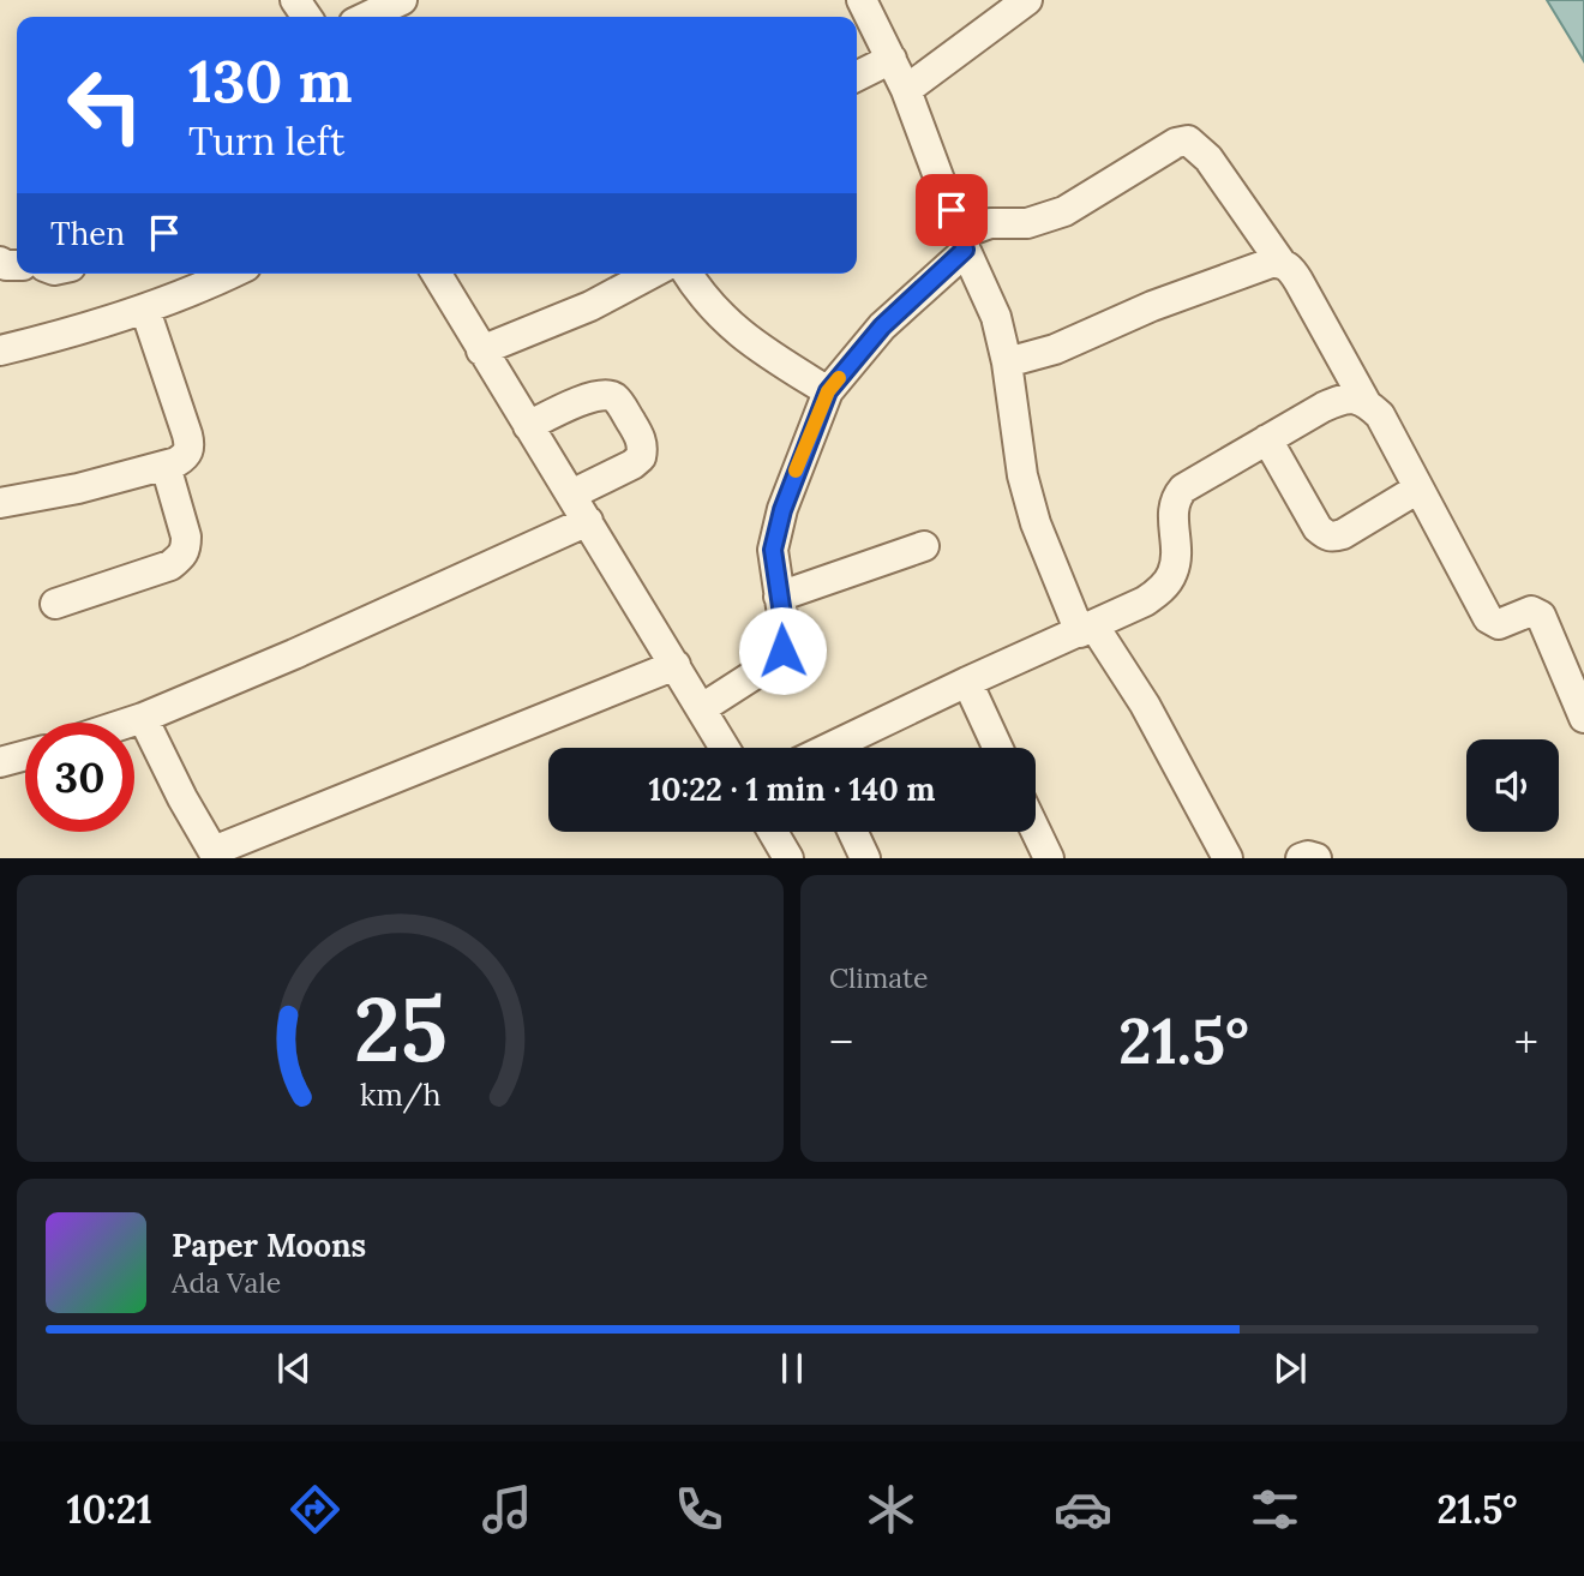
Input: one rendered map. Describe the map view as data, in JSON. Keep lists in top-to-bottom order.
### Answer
{
  "page": {
    "turn": ["130 m", "Turn left"],
    "then": "Then",
    "limit": "30",
    "trip": "10:22 · 1 min · 140 m",
    "tile": "Climate",
    "heat": ["−", "21.5°", "+"],
    "song": ["Paper Moons", "Ada Vale"],
    "tabs": ["10:21", "21.5°"],
    "gauge": ["25", "km/h"]
  }
}
